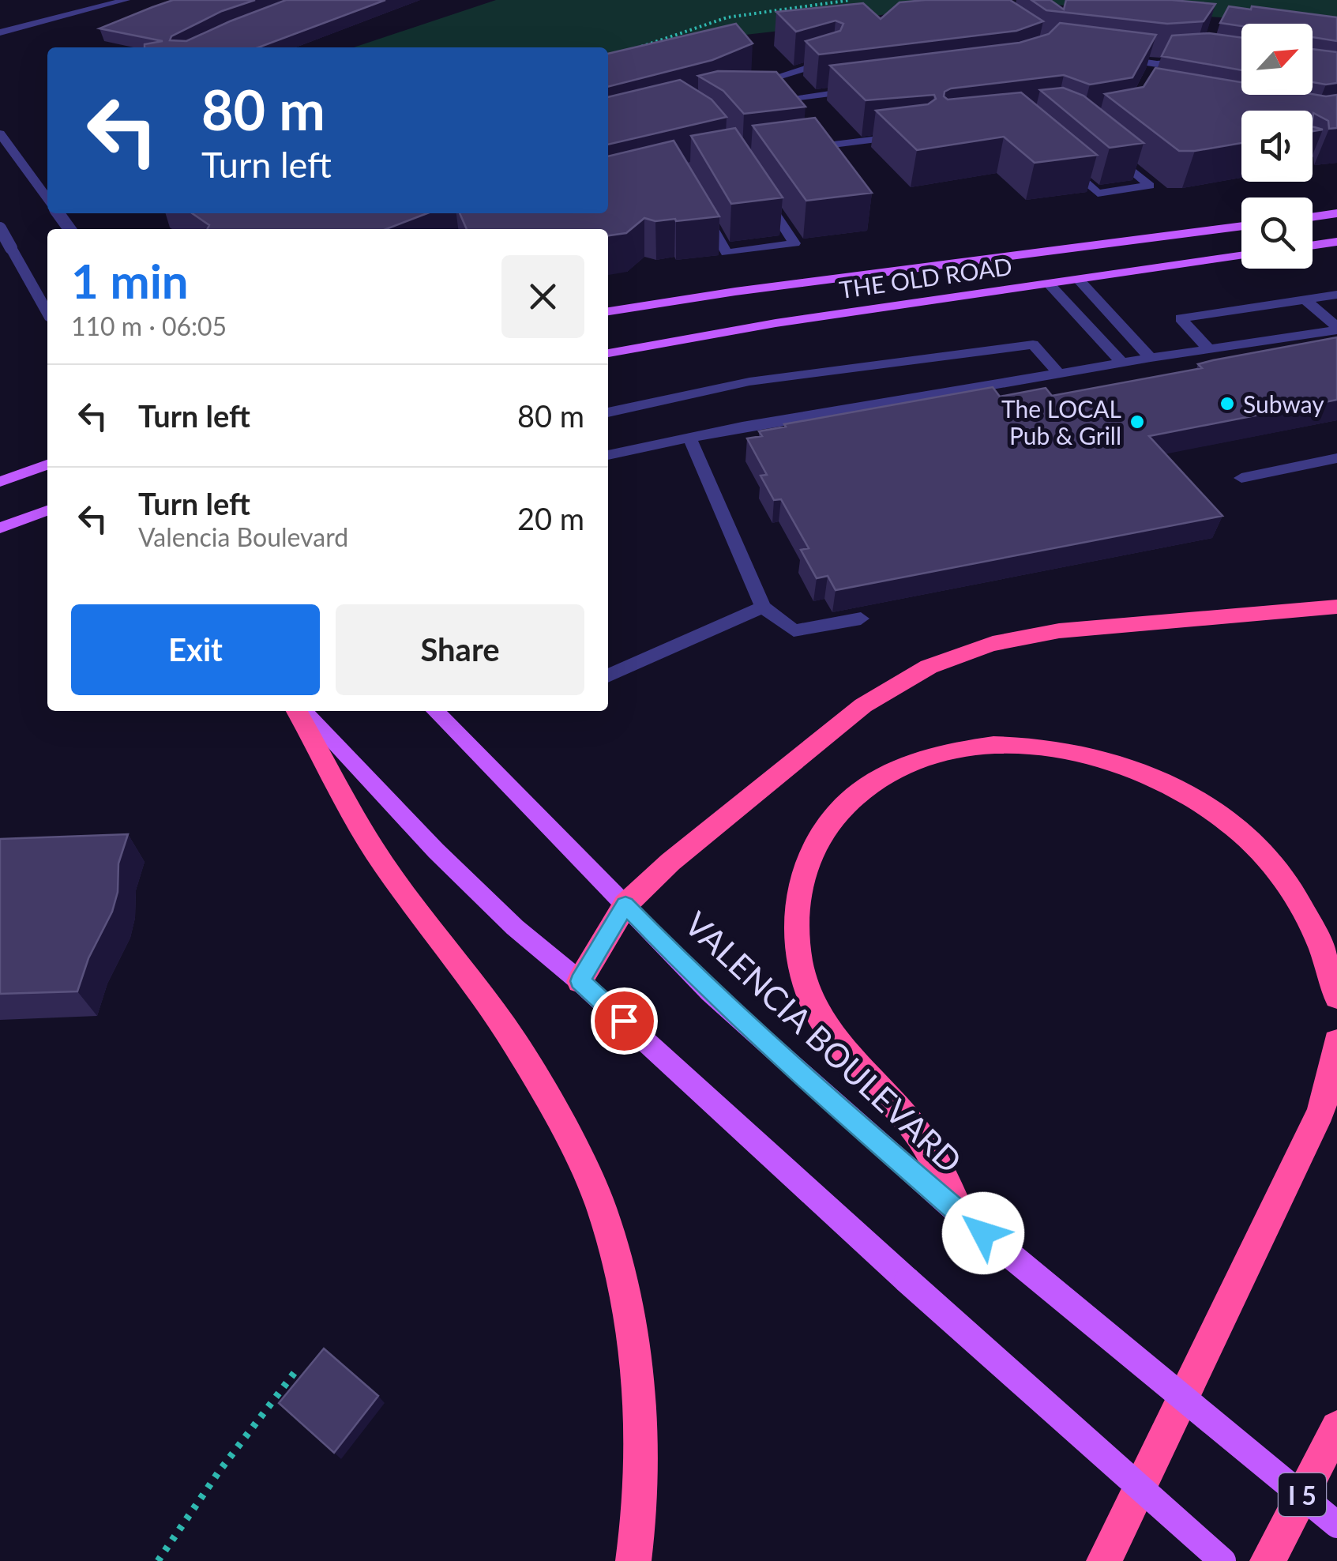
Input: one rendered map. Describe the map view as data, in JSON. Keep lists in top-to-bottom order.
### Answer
{
  "streets": {
    "highway": ["I 5"],
    "main road": ["THE OLD ROAD", "VALENCIA BOULEVARD"]
  },
  "places": ["Subway", "The LOCAL Pub & Grill"],
  "north": "top right",
  "page": {
    "turn": ["80 m", "Turn left"],
    "heading": ["1 min", "110 m · 06:05"],
    "list": [
      {
        "name": "Turn left",
        "value": "80 m"
      },
      {
        "name": "Turn left",
        "note": "Valencia Boulevard",
        "value": "20 m"
      }
    ],
    "buttons": ["Exit", "Share"]
  }
}
